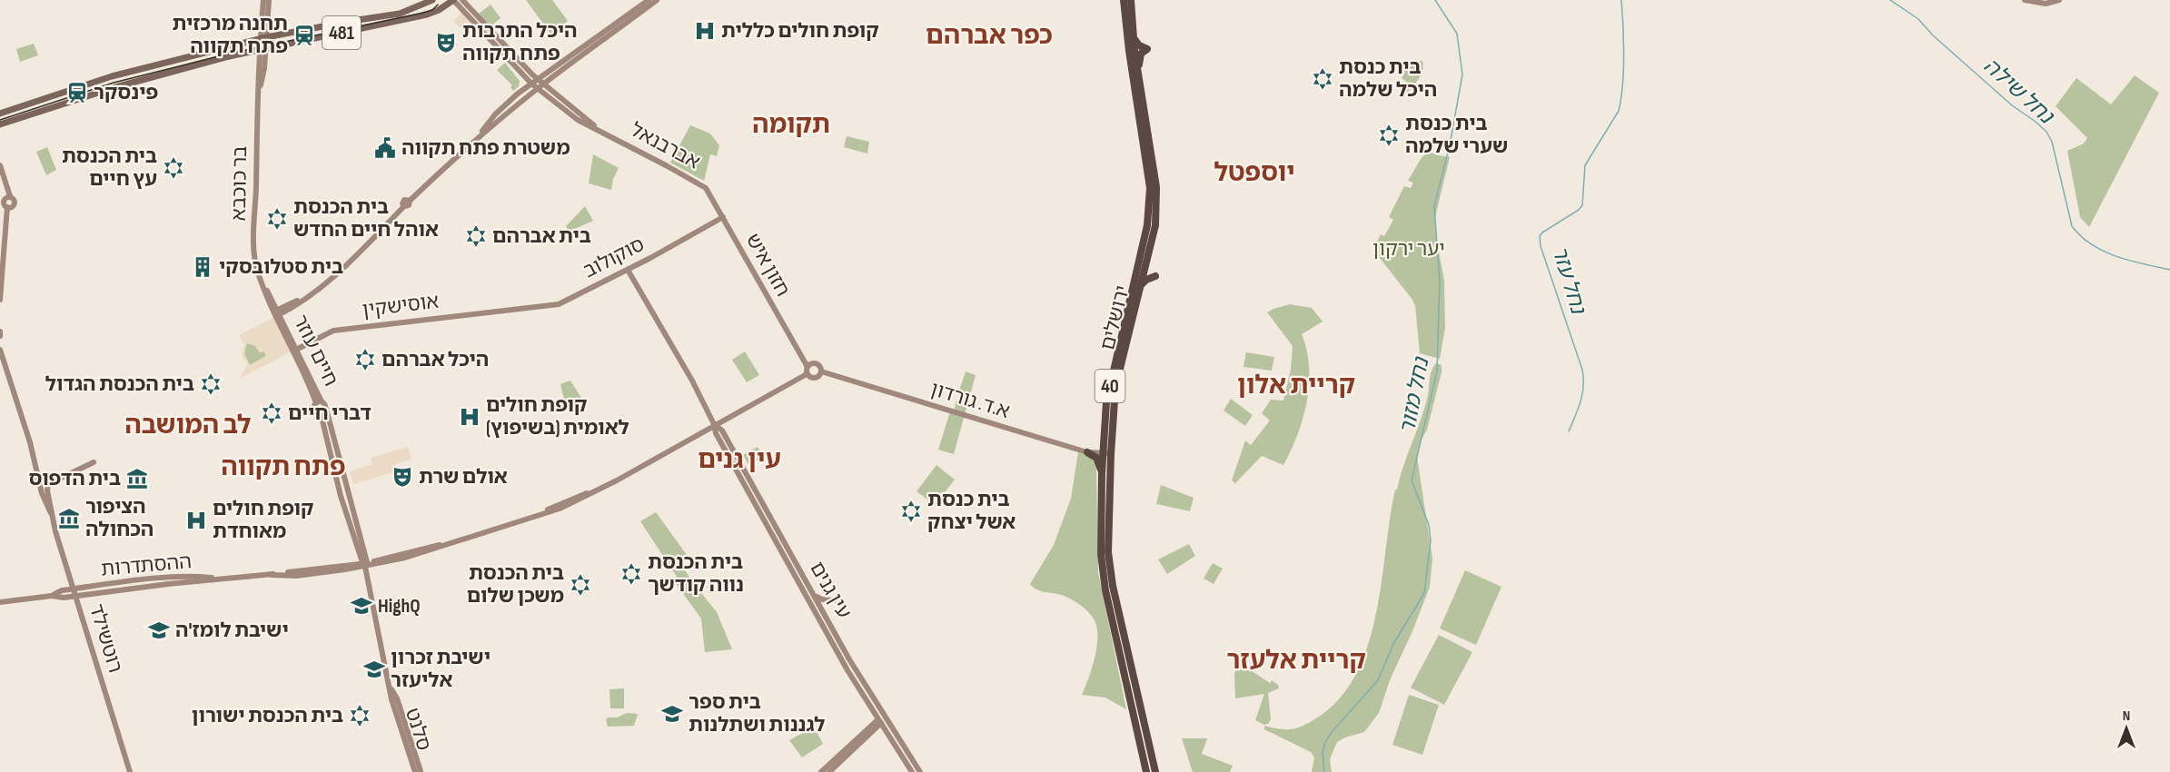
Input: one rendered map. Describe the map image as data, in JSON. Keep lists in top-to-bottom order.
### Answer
{
  "streets": {
    "highway": ["ירושלים", "40"],
    "main road": ["481"],
    "street": [
      "אברבנאל",
      "בר כוכבא",
      "סוקולוב",
      "חזון איש",
      "אוסישקין",
      "חיים עוזר",
      "א.ד. גורדון",
      "ההסתדרות",
      "עין גנים",
      "רוטשילד",
      "סלנט"
    ]
  },
  "crossings": [
    ["481", "אברבנאל"],
    ["481", "בר כוכבא"],
    ["אברבנאל", "סוקולוב"],
    ["אברבנאל", "חזון איש"],
    ["בר כוכבא", "חיים עוזר"],
    ["סוקולוב", "חזון איש"],
    ["סוקולוב", "אוסישקין"],
    ["סוקולוב", "עין גנים"],
    ["חזון איש", "א.ד. גורדון"],
    ["אוסישקין", "חיים עוזר"],
    ["ירושלים", "א.ד. גורדון"],
    ["חיים עוזר", "ההסתדרות"],
    ["חיים עוזר", "סלנט"],
    ["ההסתדרות", "רוטשילד"]
  ],
  "districts": [
    "כפר אברהם",
    "תקומה",
    "יוספטל",
    "קריית אלון",
    "לב המושבה",
    "עין גנים",
    "פתח תקווה",
    "קריית אלעזר"
  ],
  "water": ["נחל שילה", "נחל עזר", "נחל מזור"],
  "parks": ["יער ירקון"],
  "places": {
    "hospital": ["קופת חולים כללית", "קופת חולים לאומית (בשיפוץ)", "קופת חולים מאוחדת"],
    "station": ["תחנה מרכזית פתח תקווה", "פינסקר"],
    "theatre": ["היכל התרבות פתח תקווה", "אולם שרת"],
    "synagogue": [
      "בית כנסת היכל שלמה",
      "בית כנסת שערי שלמה",
      "בית הכנסת עץ חיים",
      "בית הכנסת אוהל חיים החדש",
      "בית אברהם",
      "היכל אברהם",
      "בית הכנסת הגדול",
      "דברי חיים",
      "בית כנסת אשל יצחק",
      "בית הכנסת נווה קודשך",
      "בית הכנסת משכן שלום",
      "בית הכנסת ישורון"
    ],
    "public building": ["משטרת פתח תקווה"],
    "building": ["בית סטלובסקי"],
    "museum": ["בית הדפוס", "הציפור הכחולה"],
    "school or university": [
      "HighQ",
      "ישיבת לומז'ה",
      "ישיבת זכרון אליעזר",
      "בית ספר לגננות ושתלנות"
    ]
  },
  "north": "top"
}
